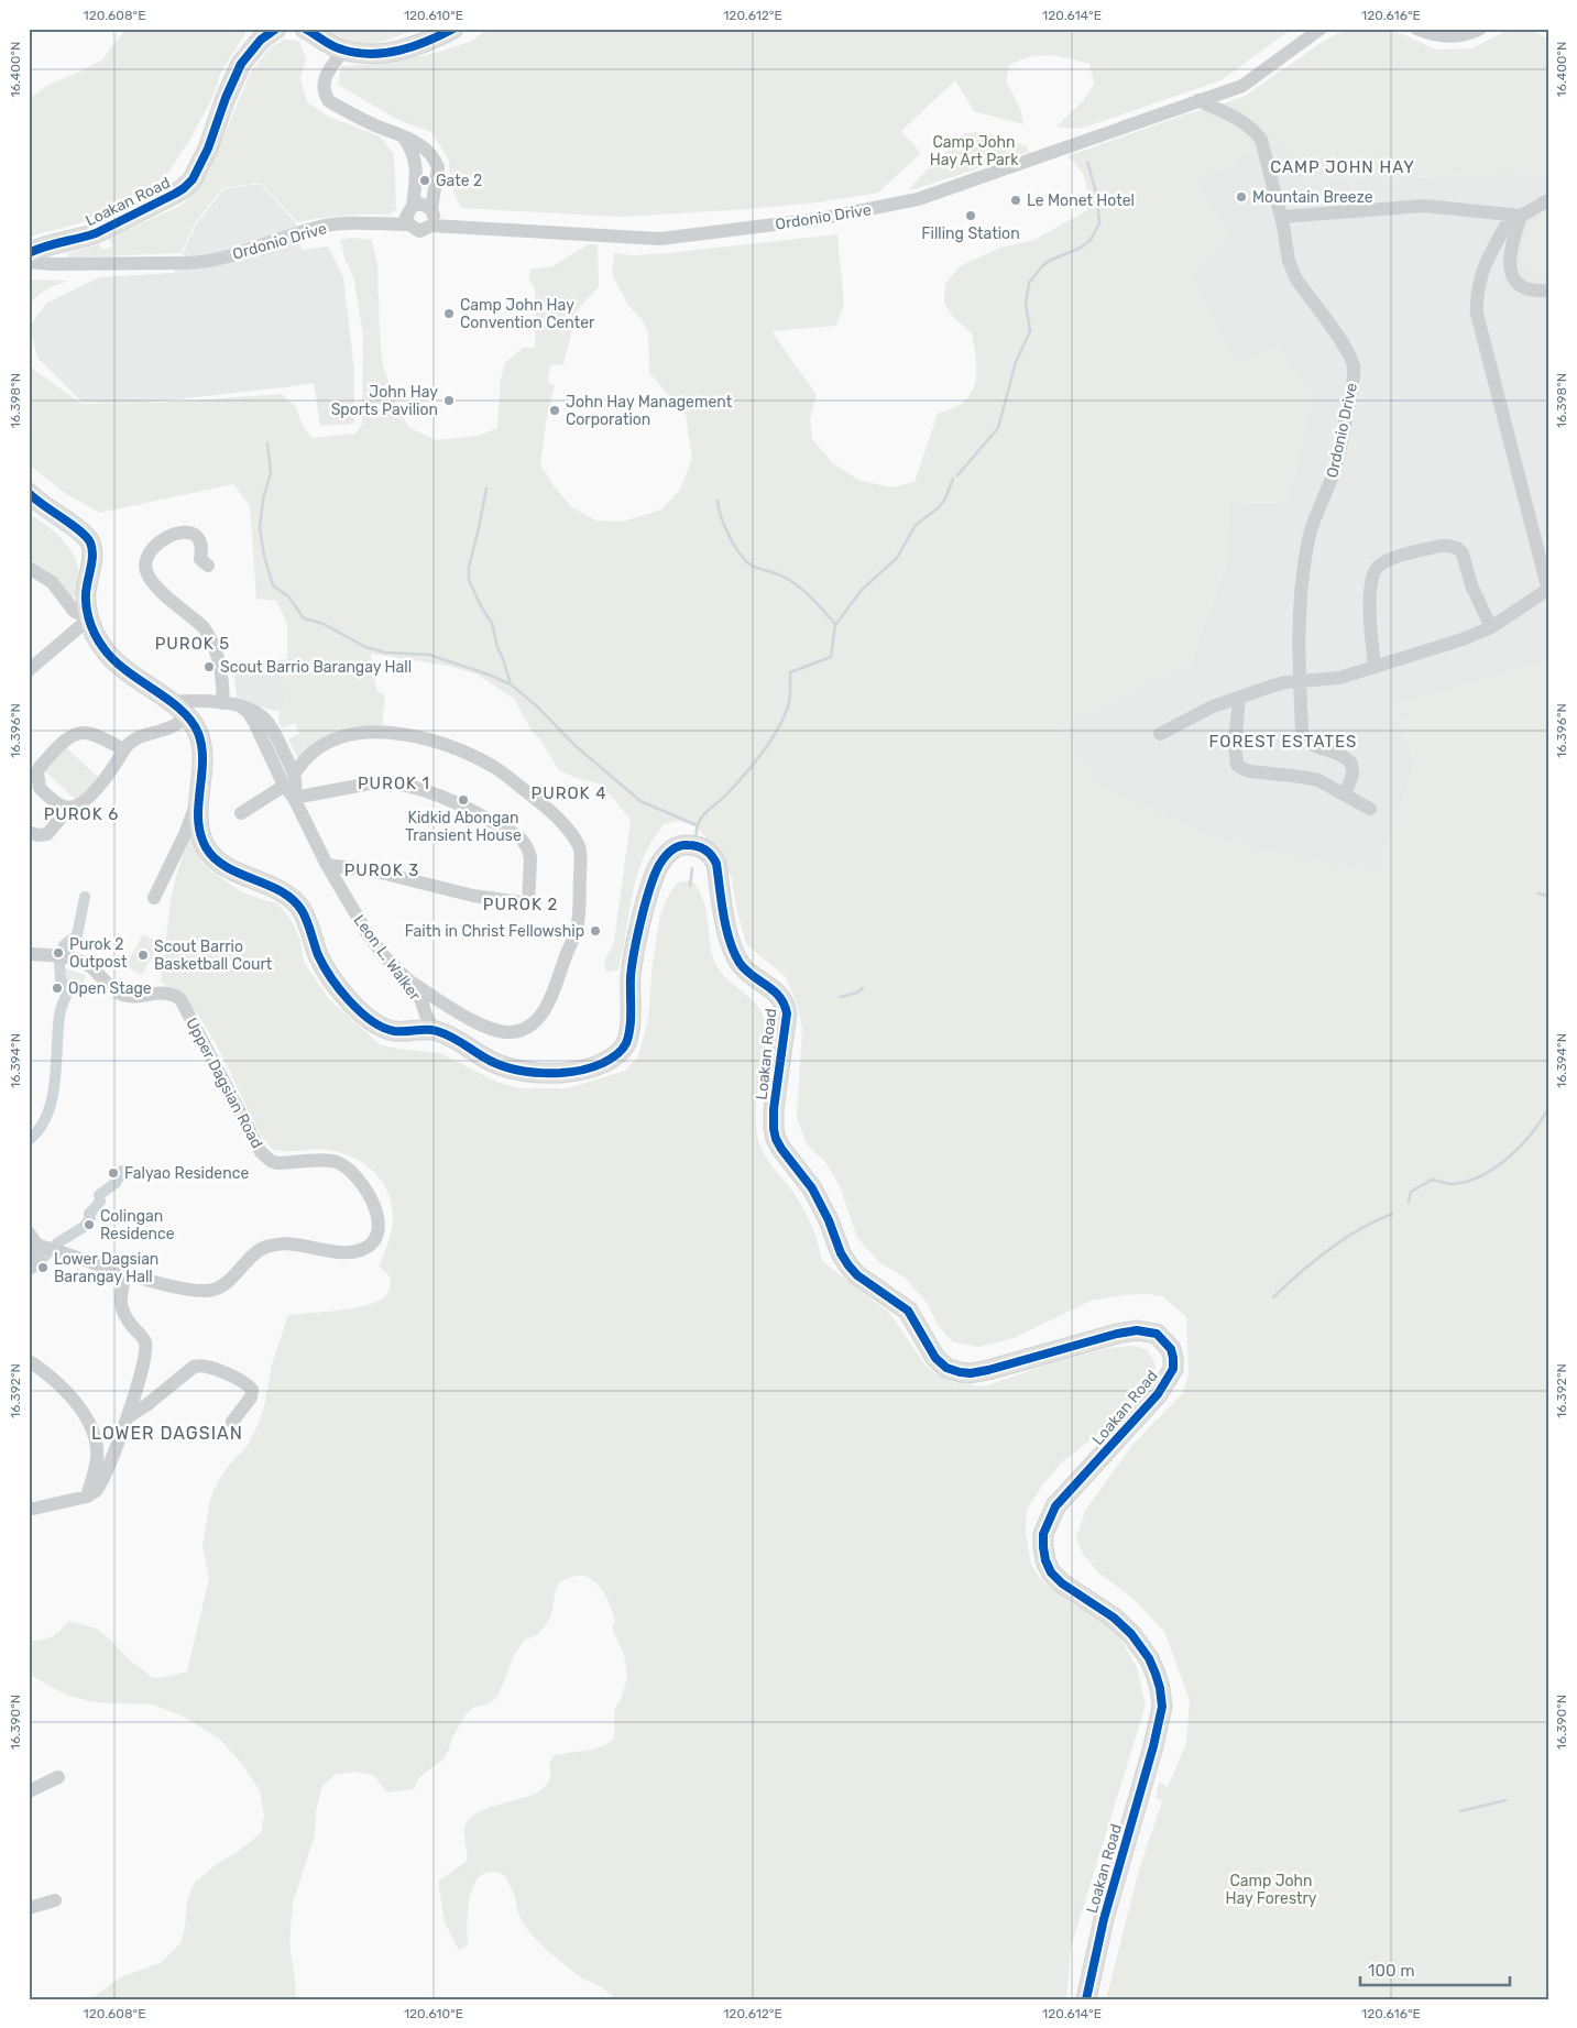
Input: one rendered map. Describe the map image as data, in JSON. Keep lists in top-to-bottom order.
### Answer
{
  "streets": {
    "main road": ["Loakan Road"],
    "street": ["Ordonio Drive", "Leon L. Walker", "Upper Dagsian Road"]
  },
  "crossings": [
    ["Loakan Road", "Leon L. Walker"]
  ],
  "districts": [
    "CAMP JOHN HAY",
    "PUROK 5",
    "FOREST ESTATES",
    "PUROK 1",
    "PUROK 4",
    "PUROK 6",
    "PUROK 3",
    "PUROK 2",
    "LOWER DAGSIAN"
  ],
  "parks": ["Camp John Hay Art Park", "Camp John Hay Forestry"],
  "places": [
    "Gate 2",
    "Mountain Breeze",
    "Le Monet Hotel",
    "Filling Station",
    "Camp John Hay Convention Center",
    "John Hay Sports Pavilion",
    "John Hay Management Corporation",
    "Scout Barrio Barangay Hall",
    "Kidkid Abongan Transient House",
    "Faith in Christ Fellowship",
    "Purok 2 Outpost",
    "Scout Barrio Basketball Court",
    "Open Stage",
    "Falyao Residence",
    "Colingan Residence",
    "Lower Dagsian Barangay Hall"
  ],
  "scale_bar": "100 m",
  "coordinates": [
    "120.608°E",
    "120.610°E",
    "120.612°E",
    "120.614°E",
    "120.616°E",
    "16.400°N",
    "16.398°N",
    "16.396°N",
    "16.394°N",
    "16.392°N",
    "16.390°N"
  ]
}
